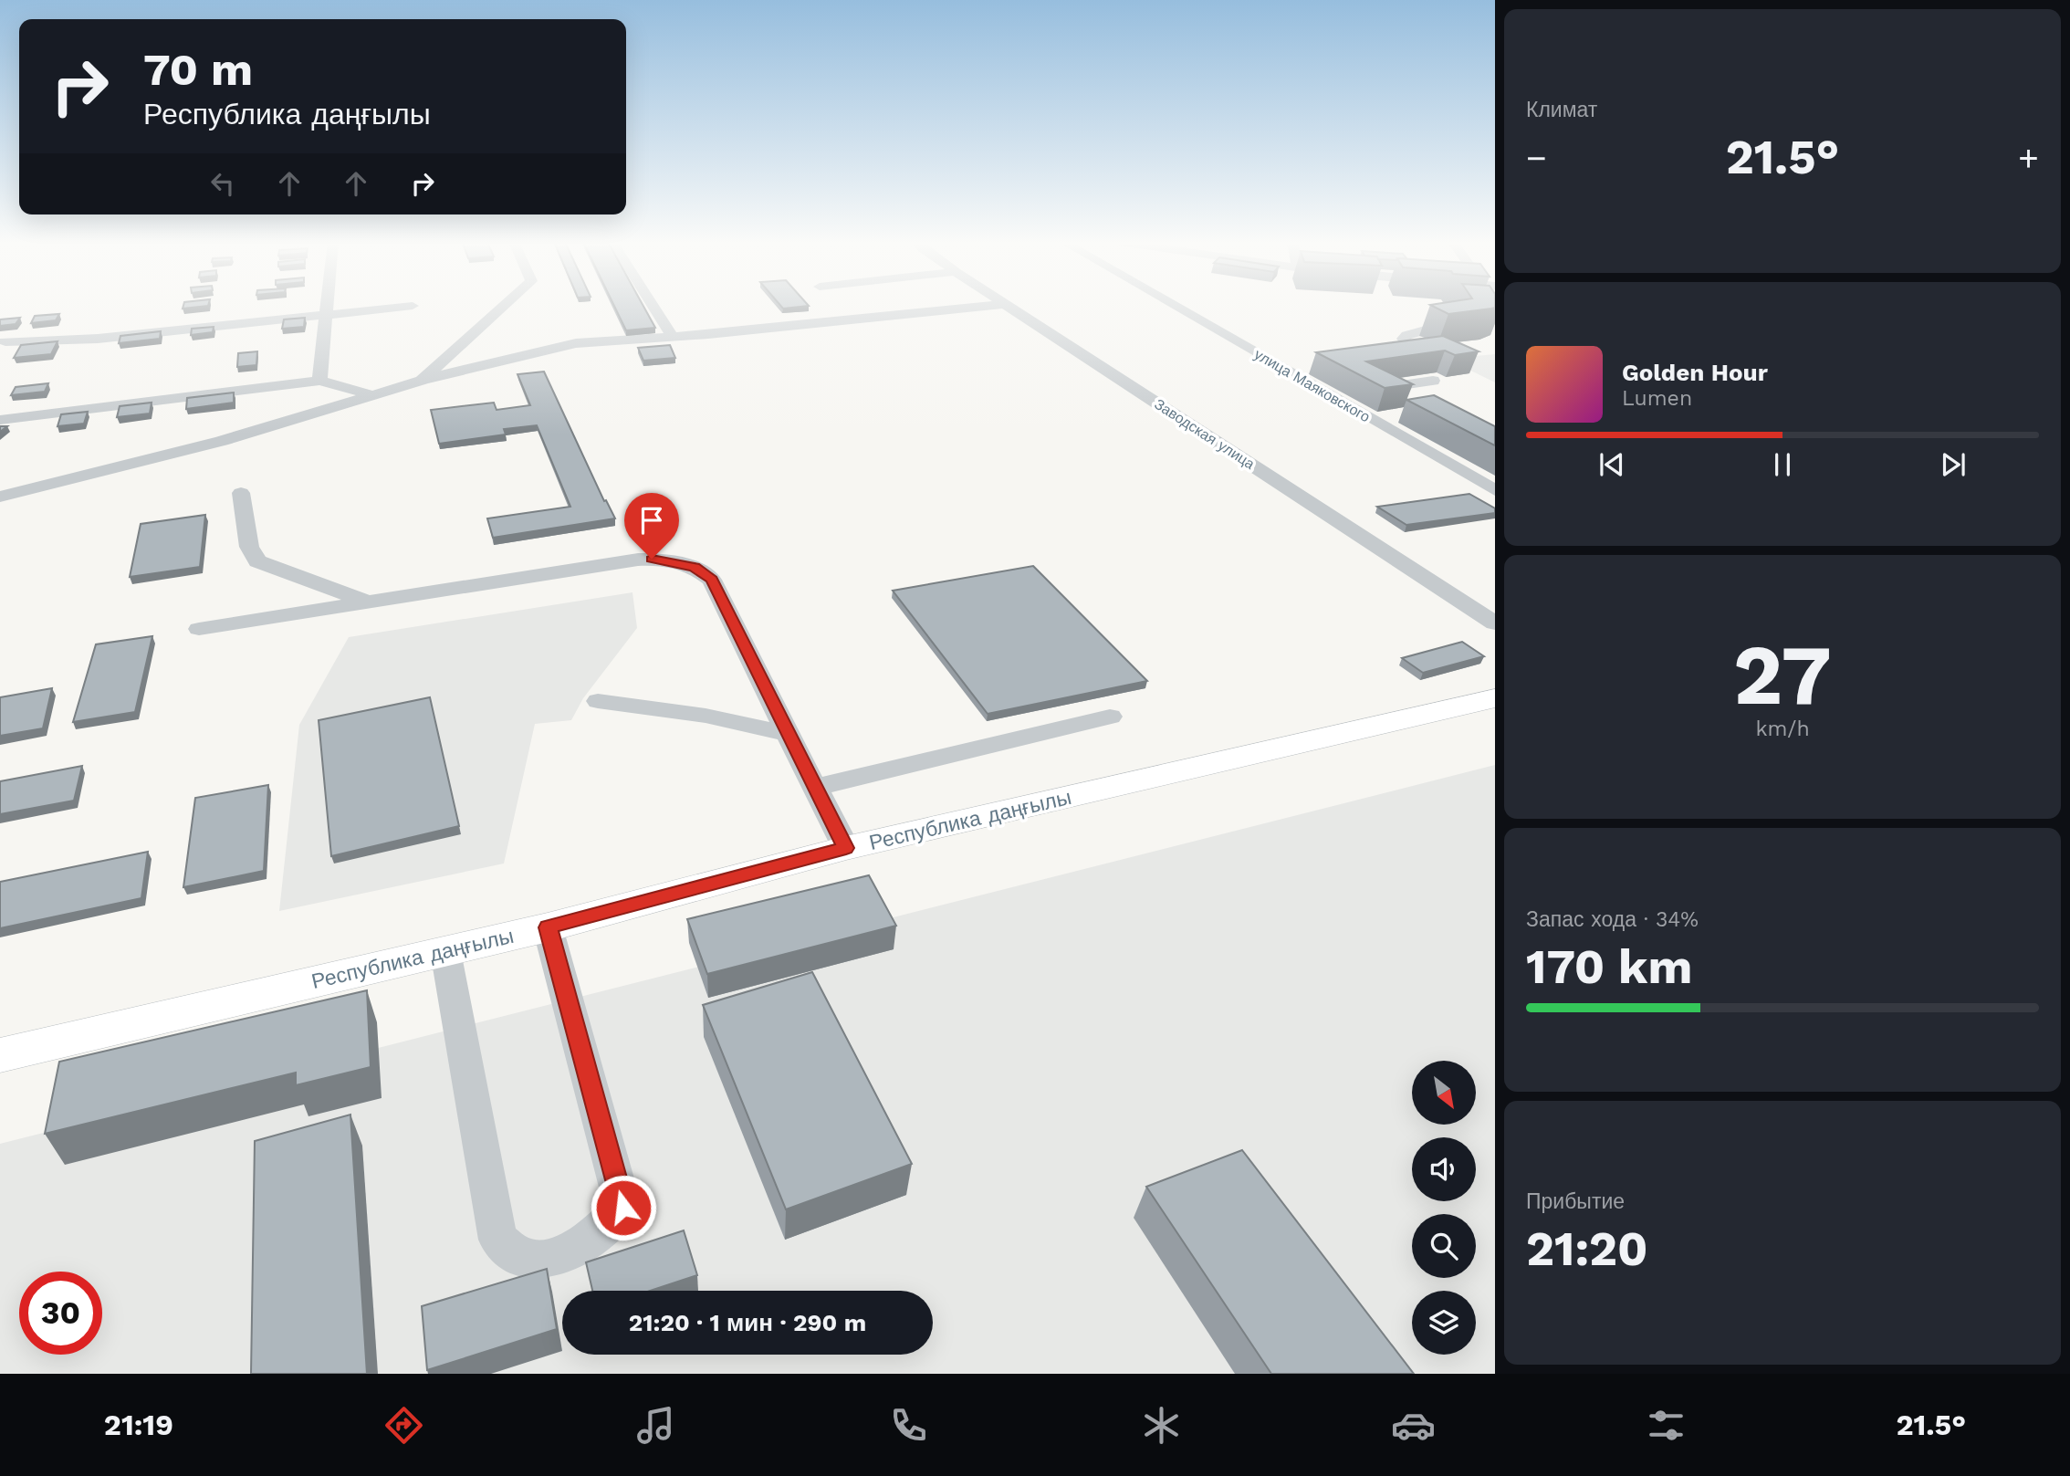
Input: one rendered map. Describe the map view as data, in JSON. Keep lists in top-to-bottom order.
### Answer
{
  "streets": {
    "main road": ["Республика даңғылы"],
    "street": ["улица Маяковского", "Заводская улица"]
  },
  "north": "bottom right",
  "page": {
    "tile": [
      "Климат",
      ["27", "km/h"],
      ["Запас хода · 34%", "170 km"],
      ["Прибытие", "21:20"]
    ],
    "turn": ["70 m", "Республика даңғылы"],
    "heat": ["−", "21.5°", "+"],
    "song": ["Golden Hour", "Lumen"],
    "limit": "30",
    "trip": "21:20 · 1 мин · 290 m",
    "tabs": ["21:19", "21.5°"]
  }
}
